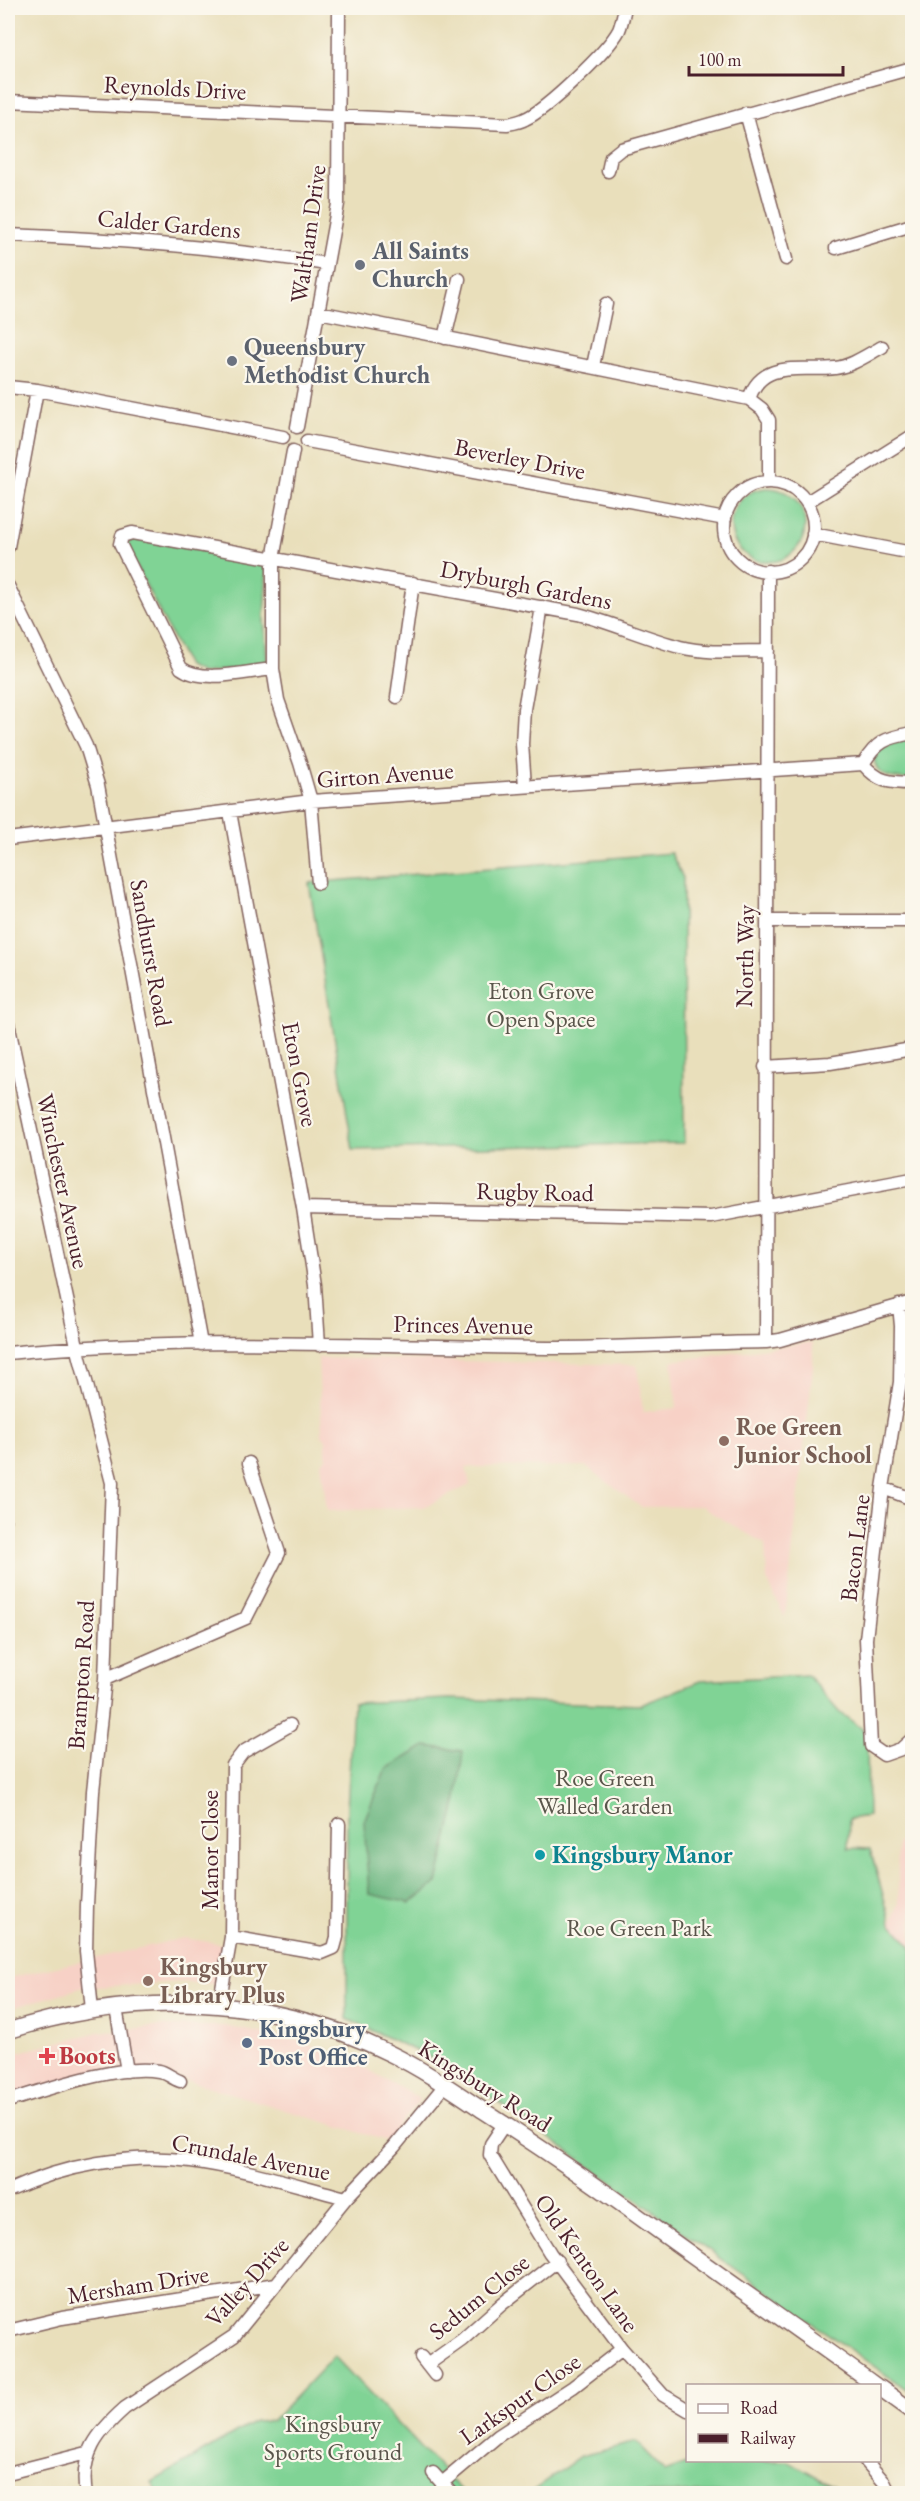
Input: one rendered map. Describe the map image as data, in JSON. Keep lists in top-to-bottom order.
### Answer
{
  "streets": {
    "main road": ["Kingsbury Road"],
    "street": [
      "Reynolds Drive",
      "Calder Gardens",
      "Waltham Drive",
      "Beverley Drive",
      "Dryburgh Gardens",
      "Girton Avenue",
      "Sandhurst Road",
      "North Way",
      "Eton Grove",
      "Winchester Avenue",
      "Rugby Road",
      "Princes Avenue",
      "Bacon Lane",
      "Brampton Road",
      "Manor Close",
      "Crundale Avenue",
      "Old Kenton Lane",
      "Valley Drive",
      "Mersham Drive",
      "Sedum Close",
      "Larkspur Close"
    ]
  },
  "crossings": [
    ["Reynolds Drive", "Waltham Drive"],
    ["Calder Gardens", "Waltham Drive"],
    ["Waltham Drive", "Beverley Drive"],
    ["Beverley Drive", "North Way"],
    ["Dryburgh Gardens", "North Way"],
    ["Girton Avenue", "Sandhurst Road"],
    ["Girton Avenue", "North Way"],
    ["Girton Avenue", "Eton Grove"],
    ["Sandhurst Road", "Princes Avenue"],
    ["North Way", "Rugby Road"],
    ["North Way", "Princes Avenue"],
    ["Eton Grove", "Rugby Road"],
    ["Eton Grove", "Princes Avenue"],
    ["Winchester Avenue", "Princes Avenue"],
    ["Winchester Avenue", "Brampton Road"],
    ["Princes Avenue", "Bacon Lane"],
    ["Princes Avenue", "Brampton Road"],
    ["Brampton Road", "Kingsbury Road"],
    ["Manor Close", "Kingsbury Road"],
    ["Kingsbury Road", "Old Kenton Lane"],
    ["Kingsbury Road", "Valley Drive"],
    ["Crundale Avenue", "Valley Drive"],
    ["Old Kenton Lane", "Sedum Close"],
    ["Old Kenton Lane", "Larkspur Close"],
    ["Valley Drive", "Mersham Drive"]
  ],
  "parks": [
    "Eton Grove Open Space",
    "Roe Green Walled Garden",
    "Roe Green Park",
    "Kingsbury Sports Ground"
  ],
  "places": {
    "other": [
      "All Saints Church",
      "Queensbury Methodist Church",
      "Roe Green Junior School",
      "Kingsbury Manor",
      "Kingsbury Library Plus",
      "Kingsbury Post Office"
    ],
    "health": ["Boots"]
  },
  "legend": ["Road", "Railway"],
  "scale_bar": "100 m"
}
